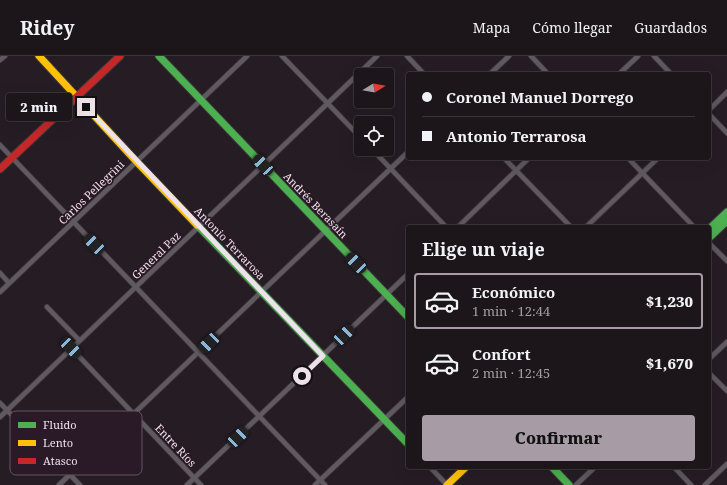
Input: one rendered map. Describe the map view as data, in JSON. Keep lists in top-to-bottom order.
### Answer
{
  "streets": {
    "street": [
      "Carlos Pellegrini",
      "Andrés Berasaín",
      "Antonio Terrarosa",
      "General Paz",
      "Entre Ríos"
    ]
  },
  "crossings": [
    ["Carlos Pellegrini", "Andrés Berasaín"],
    ["Carlos Pellegrini", "Antonio Terrarosa"],
    ["Andrés Berasaín", "General Paz"],
    ["Antonio Terrarosa", "General Paz"],
    ["General Paz", "Entre Ríos"]
  ],
  "legend": ["Fluido", "Lento", "Atasco"],
  "north": "right",
  "page": {
    "header": "Ridey",
    "nav": ["Mapa", "Cómo llegar", "Guardados"],
    "banner": ["Coronel Manuel Dorrego", "Antonio Terrarosa"],
    "bubble": "2 min",
    "heading": "Elige un viaje",
    "list": [
      {
        "name": "Económico",
        "note": "1 min · 12:44",
        "value": "$1,230"
      },
      {
        "name": "Confort",
        "note": "2 min · 12:45",
        "value": "$1,670"
      }
    ],
    "buttons": "Confirmar"
  }
}
